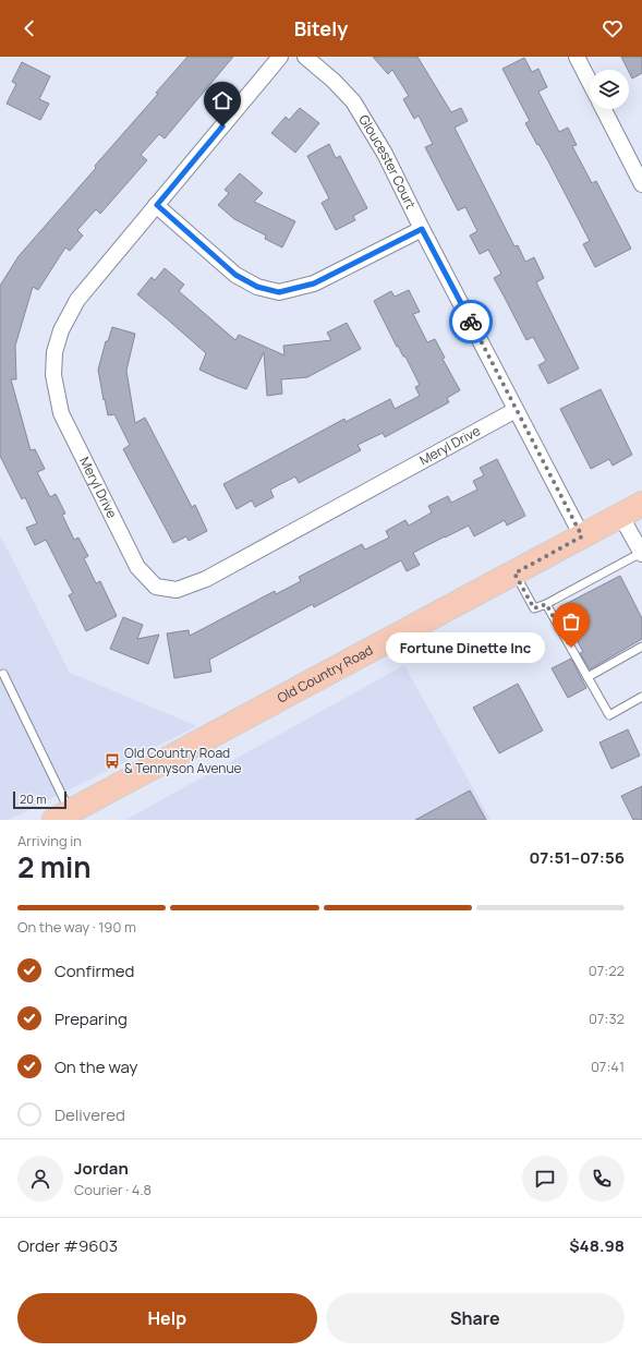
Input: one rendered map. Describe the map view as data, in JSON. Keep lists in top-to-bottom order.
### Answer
{
  "streets": {
    "main road": ["Old Country Road"],
    "street": ["Gloucester Court", "Meryl Drive"]
  },
  "crossings": [
    ["Gloucester Court", "Meryl Drive"],
    ["Gloucester Court", "Old Country Road"]
  ],
  "places": {
    "other": ["Fortune Dinette Inc"],
    "bus stop": ["Old Country Road & Tennyson Avenue"]
  },
  "scale_bar": "20 m",
  "page": {
    "header": "Bitely",
    "bubble": "Fortune Dinette Inc",
    "scale": "20 m",
    "heading": ["2 min", "Arriving in", "07:51–07:56"],
    "panel": [
      "Jordan",
      "Courier · 4.8",
      "Order #9603",
      "$48.98"
    ],
    "bar": "On the way · 190 m",
    "list": [
      ["Confirmed", "07:22"],
      ["Preparing", "07:32"],
      ["On the way", "07:41"],
      "Delivered"
    ],
    "buttons": ["Help", "Share"]
  }
}
